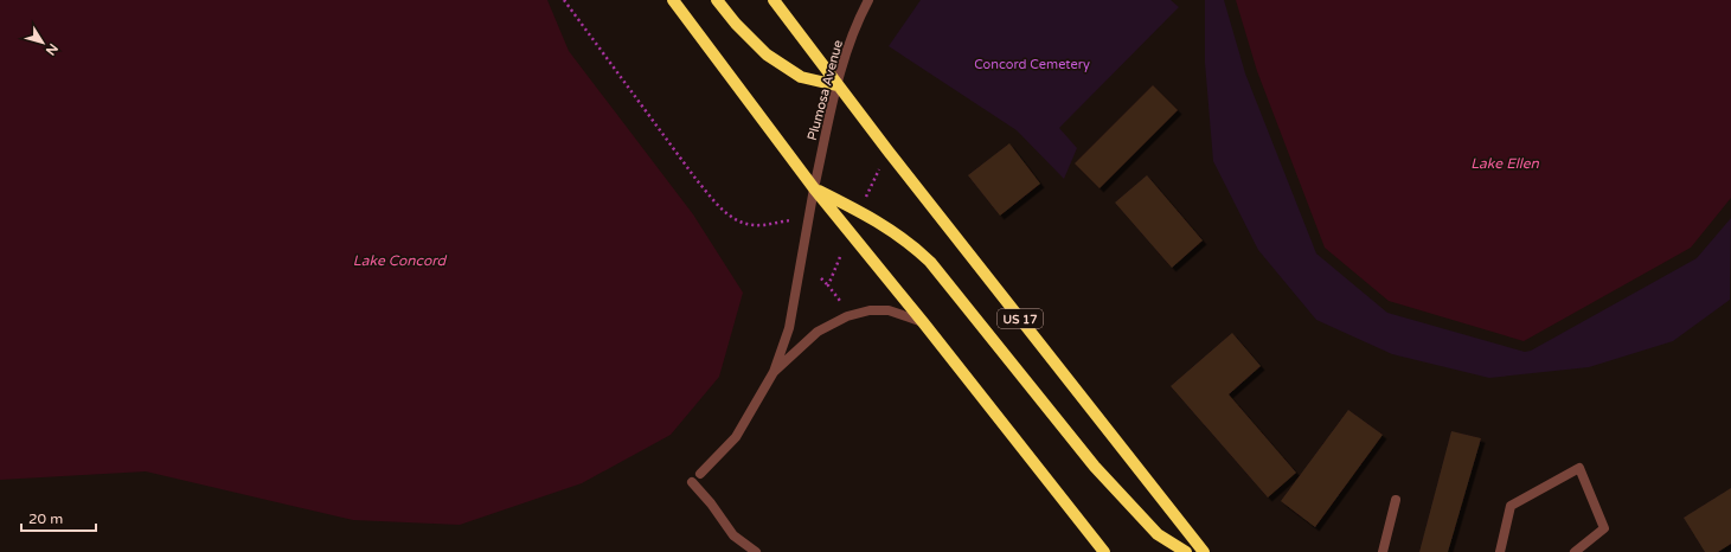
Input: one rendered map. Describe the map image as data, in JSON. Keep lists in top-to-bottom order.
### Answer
{
  "streets": {
    "main road": ["US 17"],
    "street": ["Plumosa Avenue"]
  },
  "crossings": [
    ["Plumosa Avenue", "US 17"]
  ],
  "water": ["Lake Ellen", "Lake Concord"],
  "parks": ["Concord Cemetery"],
  "scale_bar": "20 m",
  "north": "bottom right"
}
